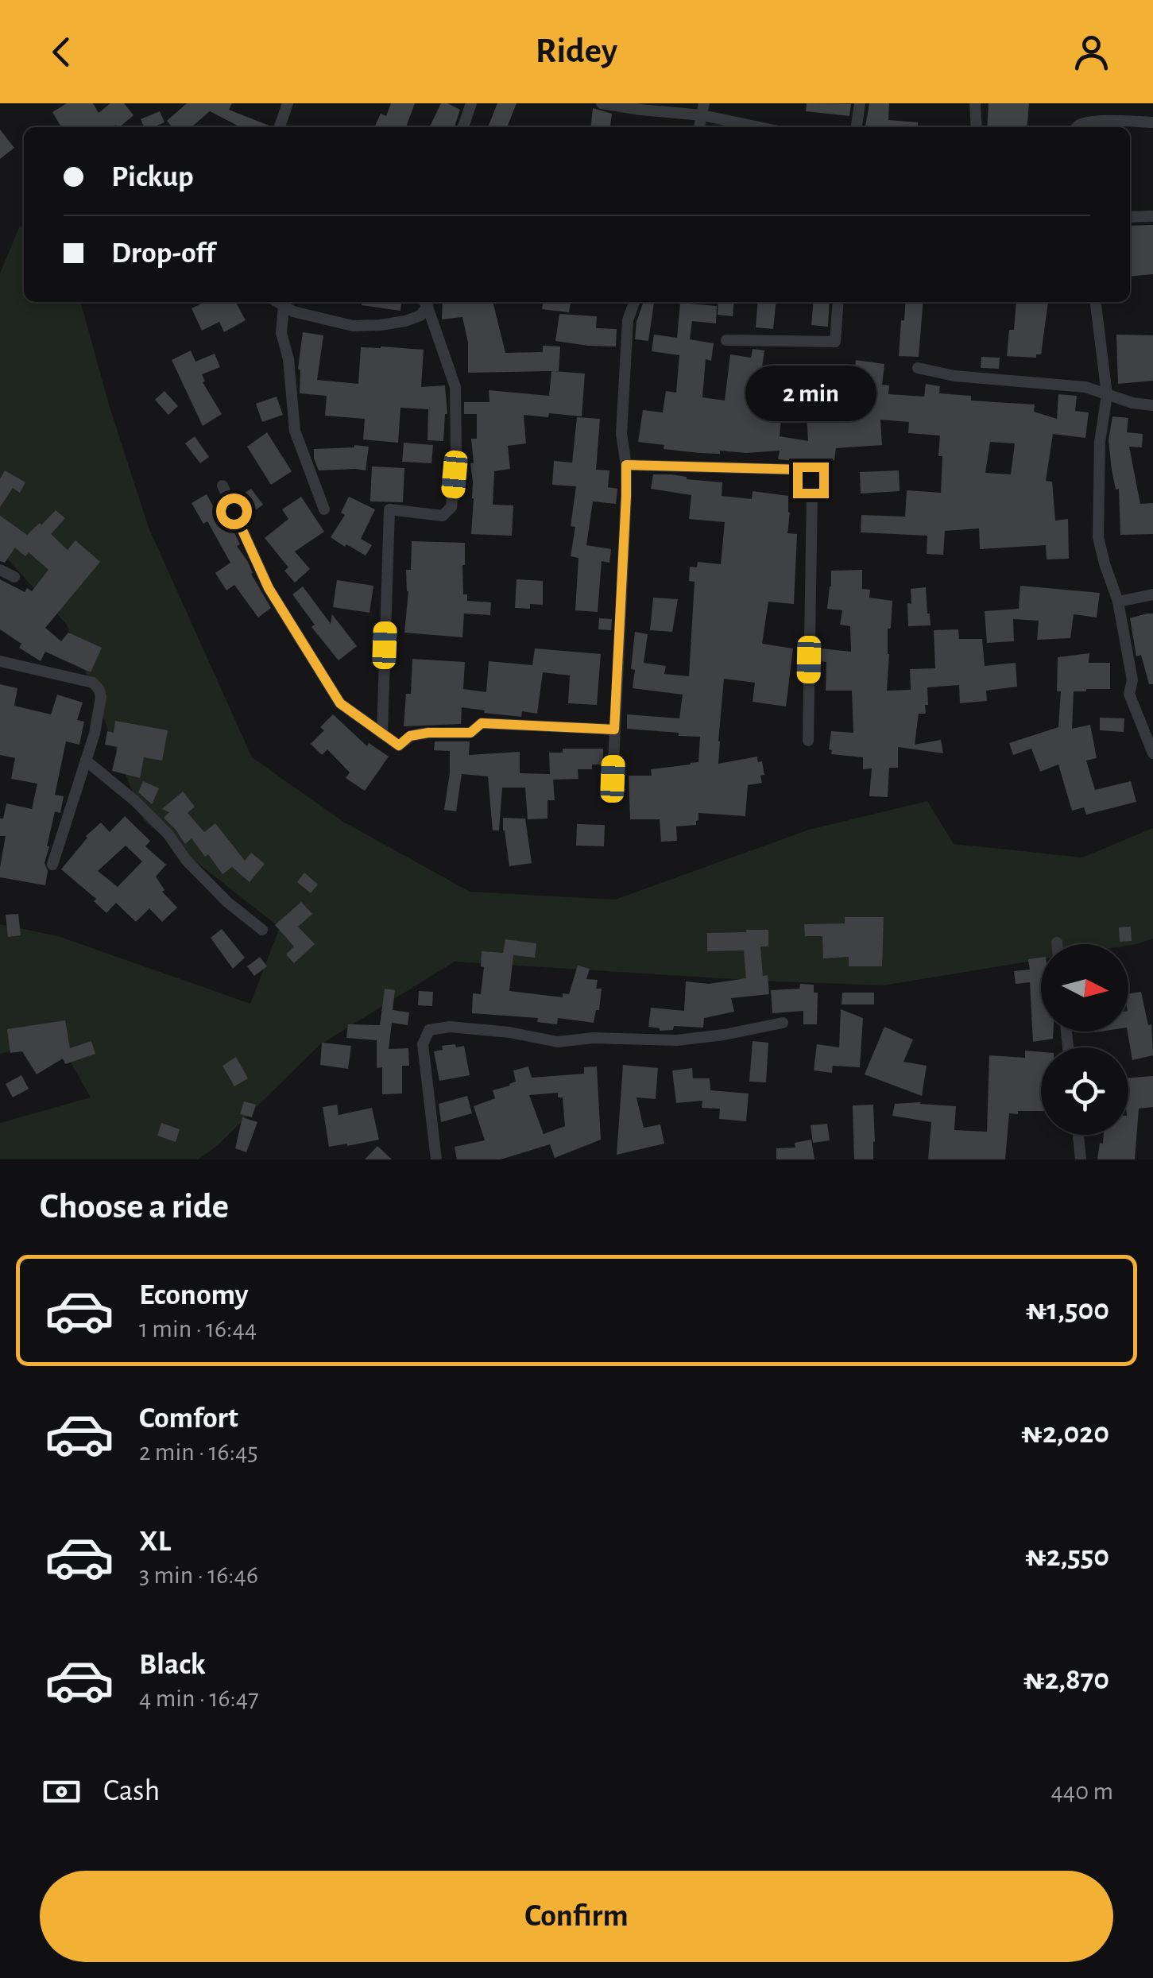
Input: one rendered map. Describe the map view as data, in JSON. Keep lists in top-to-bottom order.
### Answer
{
  "north": "right",
  "page": {
    "header": "Ridey",
    "banner": ["Pickup", "Drop-off"],
    "bubble": "2 min",
    "heading": "Choose a ride",
    "list": [
      {
        "name": "Economy",
        "note": "1 min · 16:44",
        "value": "₦1,500"
      },
      {
        "name": "Comfort",
        "note": "2 min · 16:45",
        "value": "₦2,020"
      },
      {
        "name": "XL",
        "note": "3 min · 16:46",
        "value": "₦2,550"
      },
      {
        "name": "Black",
        "note": "4 min · 16:47",
        "value": "₦2,870"
      }
    ],
    "pay": ["Cash", "440 m"],
    "buttons": "Confirm"
  }
}
